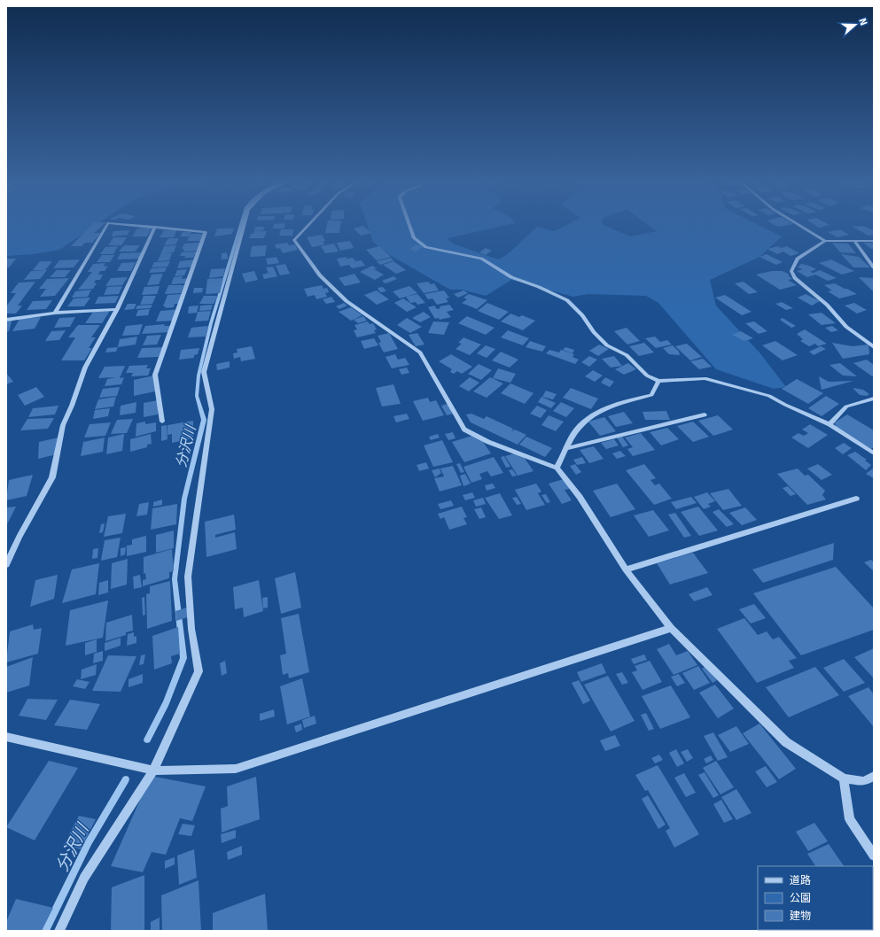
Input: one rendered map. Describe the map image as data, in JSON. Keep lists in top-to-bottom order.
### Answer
{
  "water": ["分沢川"],
  "legend": ["道路", "公園", "建物"],
  "north": "right"
}
